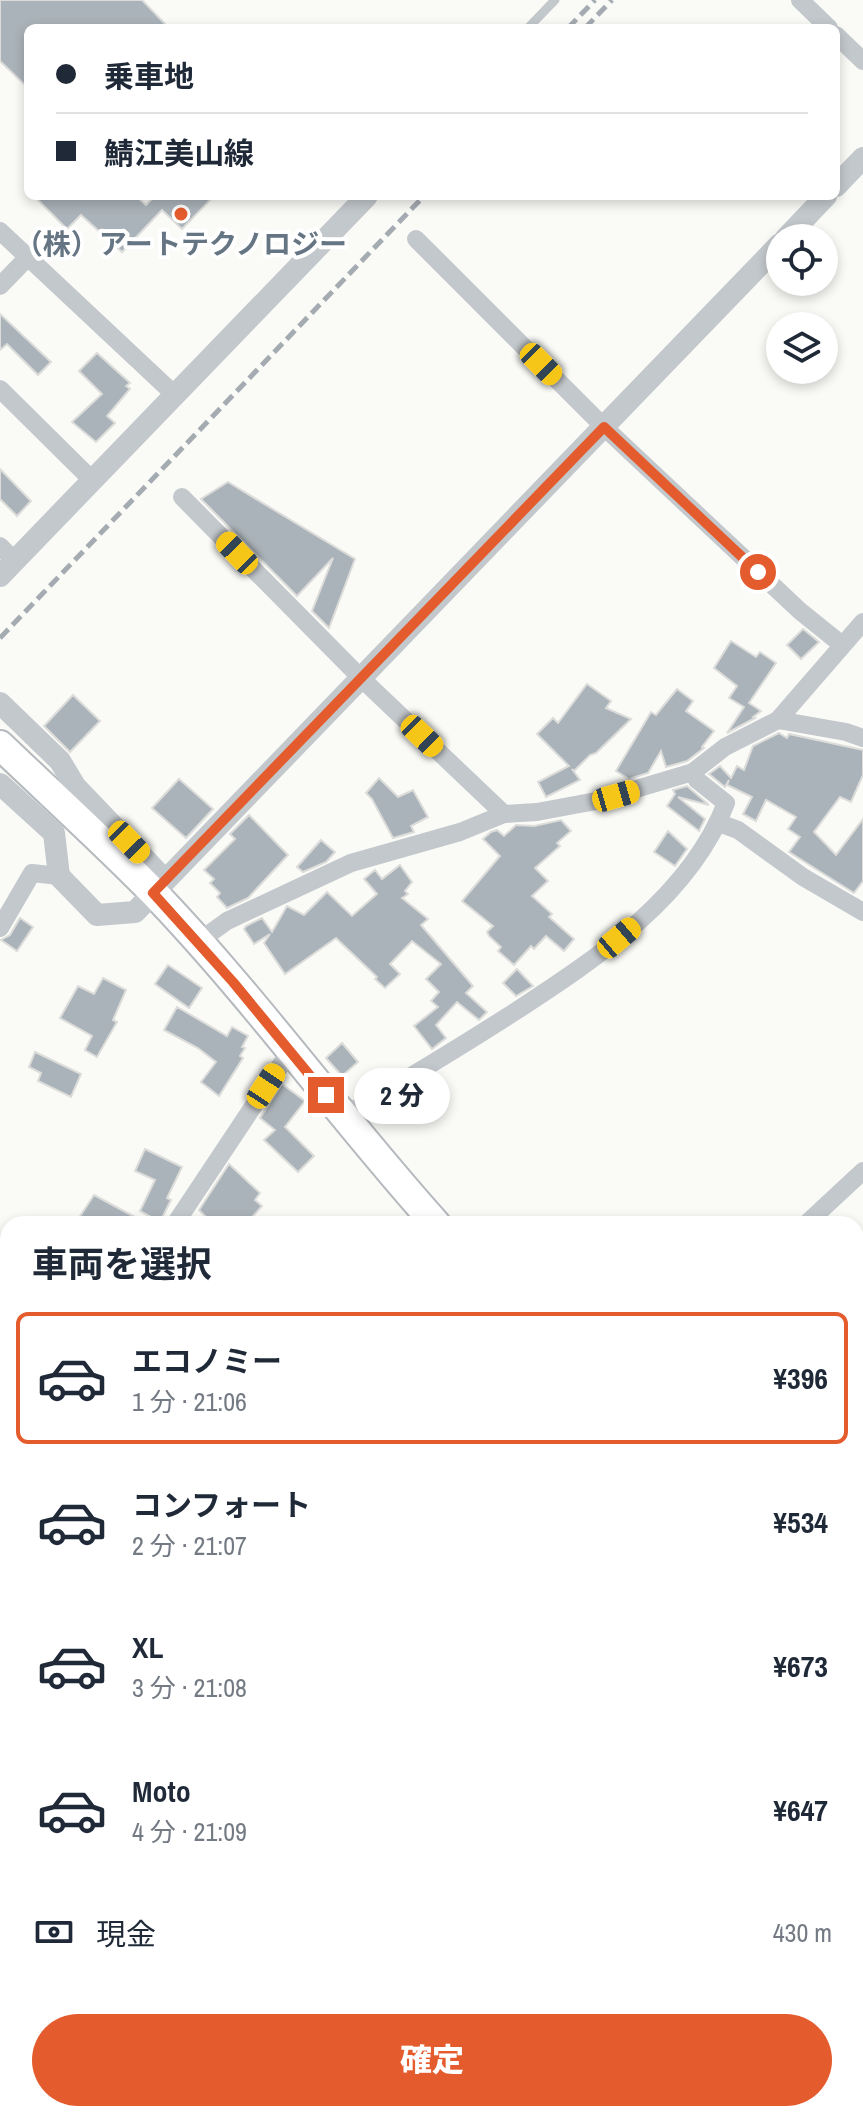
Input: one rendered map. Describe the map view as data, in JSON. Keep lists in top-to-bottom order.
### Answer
{
  "places": ["（株）アートテクノロジー"],
  "page": {
    "banner": ["乗車地", "鯖江美山線"],
    "bubble": "2 分",
    "heading": "車両を選択",
    "list": [
      {
        "name": "エコノミー",
        "note": "1 分 · 21:06",
        "value": "¥396"
      },
      {
        "name": "コンフォート",
        "note": "2 分 · 21:07",
        "value": "¥534"
      },
      {
        "name": "XL",
        "note": "3 分 · 21:08",
        "value": "¥673"
      },
      {
        "name": "Moto",
        "note": "4 分 · 21:09",
        "value": "¥647"
      }
    ],
    "pay": ["現金", "430 m"],
    "buttons": "確定"
  }
}
